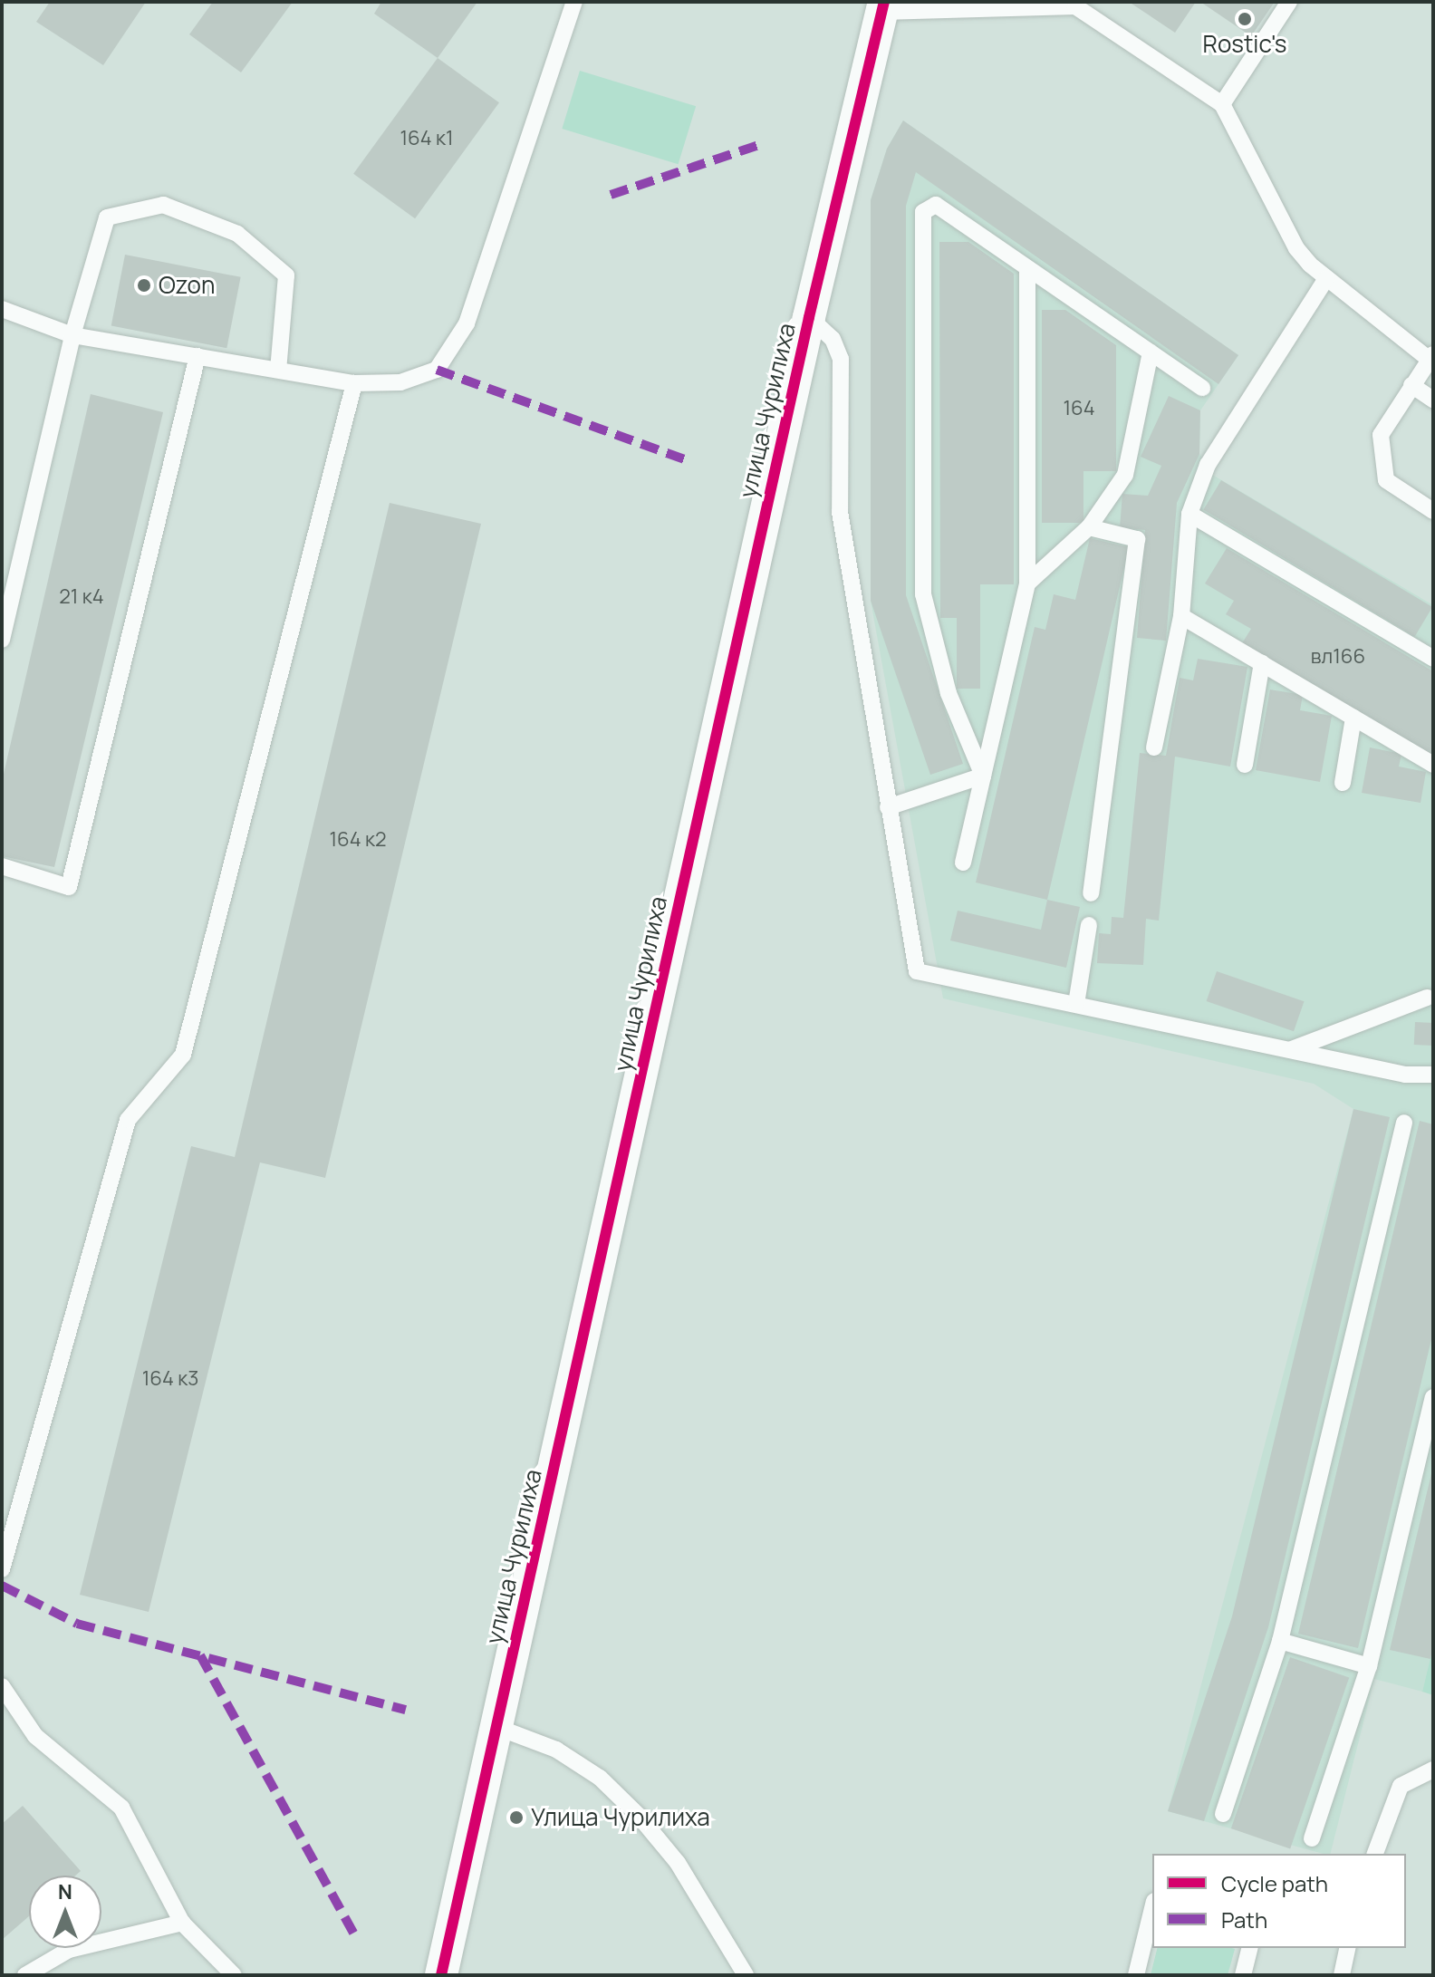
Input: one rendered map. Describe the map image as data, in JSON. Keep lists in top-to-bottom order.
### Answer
{
  "streets": {
    "street": ["улица Чурилиха"]
  },
  "places": ["Rostic's", "Ozon", "Улица Чурилиха"],
  "house_numbers": [
    "164 к1",
    "164",
    "21 к4",
    "вл166",
    "164 к2",
    "164 к3"
  ],
  "legend": ["Cycle path", "Path"],
  "north": "top"
}
